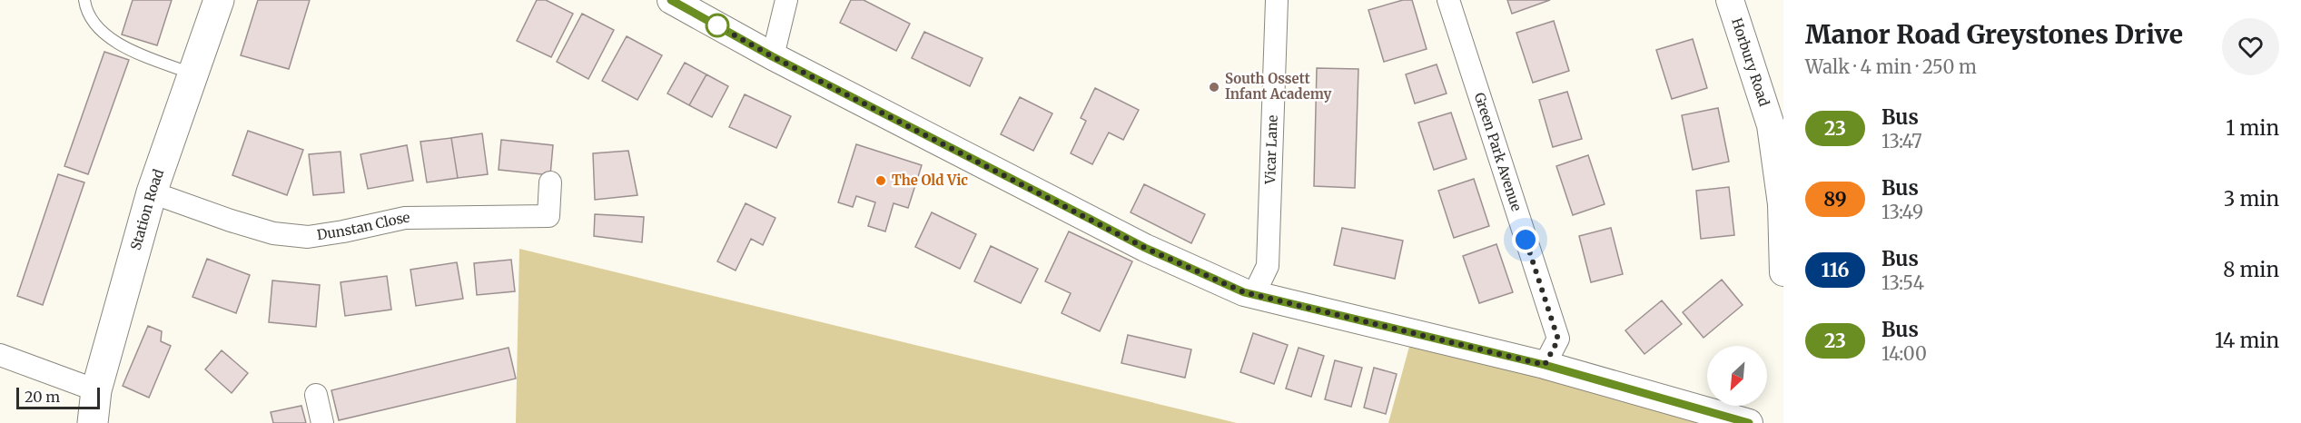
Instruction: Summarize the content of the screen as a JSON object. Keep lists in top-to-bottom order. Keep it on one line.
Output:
{"streets":{"main road":["Station Road"],"street":["Horbury Road","Vicar Lane","Green Park Avenue","Dunstan Close"]},"crossings":[["Station Road","Dunstan Close"]],"places":["South Ossett Infant Academy","The Old Vic"],"lines":["bus line 23"],"scale_bar":"20 m","north":"bottom left","page":{"heading":["Manor Road Greystones Drive","Walk · 4 min · 250 m"],"list":[{"mark":"23","name":"Bus","note":"13:47","value":"1 min"},{"mark":"89","name":"Bus","note":"13:49","value":"3 min"},{"mark":"116","name":"Bus","note":"13:54","value":"8 min"},{"mark":"23","name":"Bus","note":"14:00","value":"14 min"}],"scale":"20 m"}}
